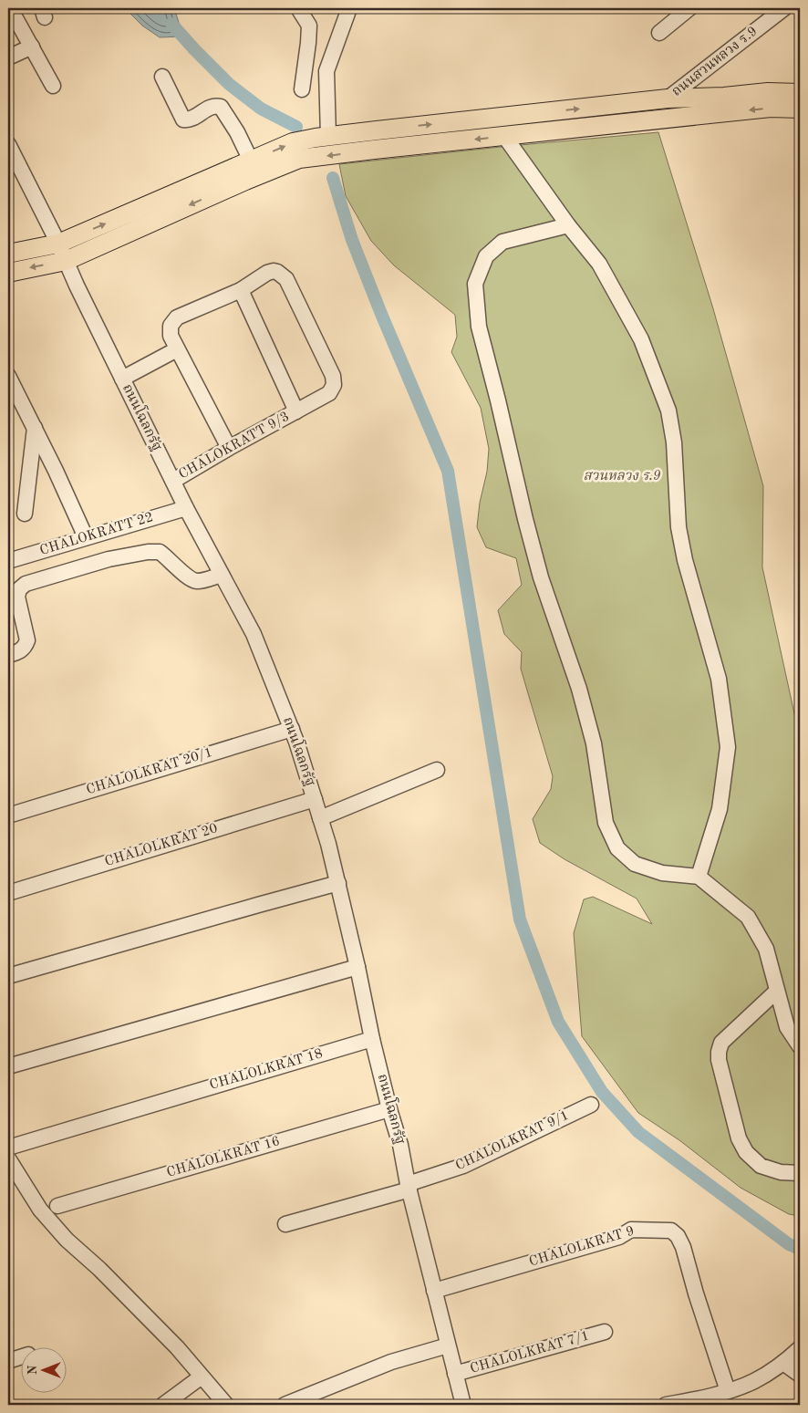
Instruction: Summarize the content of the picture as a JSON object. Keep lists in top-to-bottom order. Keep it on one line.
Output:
{"streets":{"street":["ถนนสวนหลวง ร.9","ถนนโฉลกรัฐ","CHALOKRATT 9/3","CHALOKRATT 22","CHALOLKRAT 20/1","CHALOLKRAT 20","CHALOLKRAT 18","CHALOLKRAT 9/1","CHALOLKRAT 16","CHALOLKRAT 9","CHALOLKRAT 7/1"]},"crossings":[["ถนนโฉลกรัฐ","CHALOKRATT 9/3"],["ถนนโฉลกรัฐ","CHALOKRATT 22"],["ถนนโฉลกรัฐ","CHALOLKRAT 20/1"],["ถนนโฉลกรัฐ","CHALOLKRAT 20"],["ถนนโฉลกรัฐ","CHALOLKRAT 18"],["ถนนโฉลกรัฐ","CHALOLKRAT 9/1"],["ถนนโฉลกรัฐ","CHALOLKRAT 16"],["ถนนโฉลกรัฐ","CHALOLKRAT 9"],["ถนนโฉลกรัฐ","CHALOLKRAT 7/1"]],"parks":["สวนหลวง ร.9"],"north":"left"}
